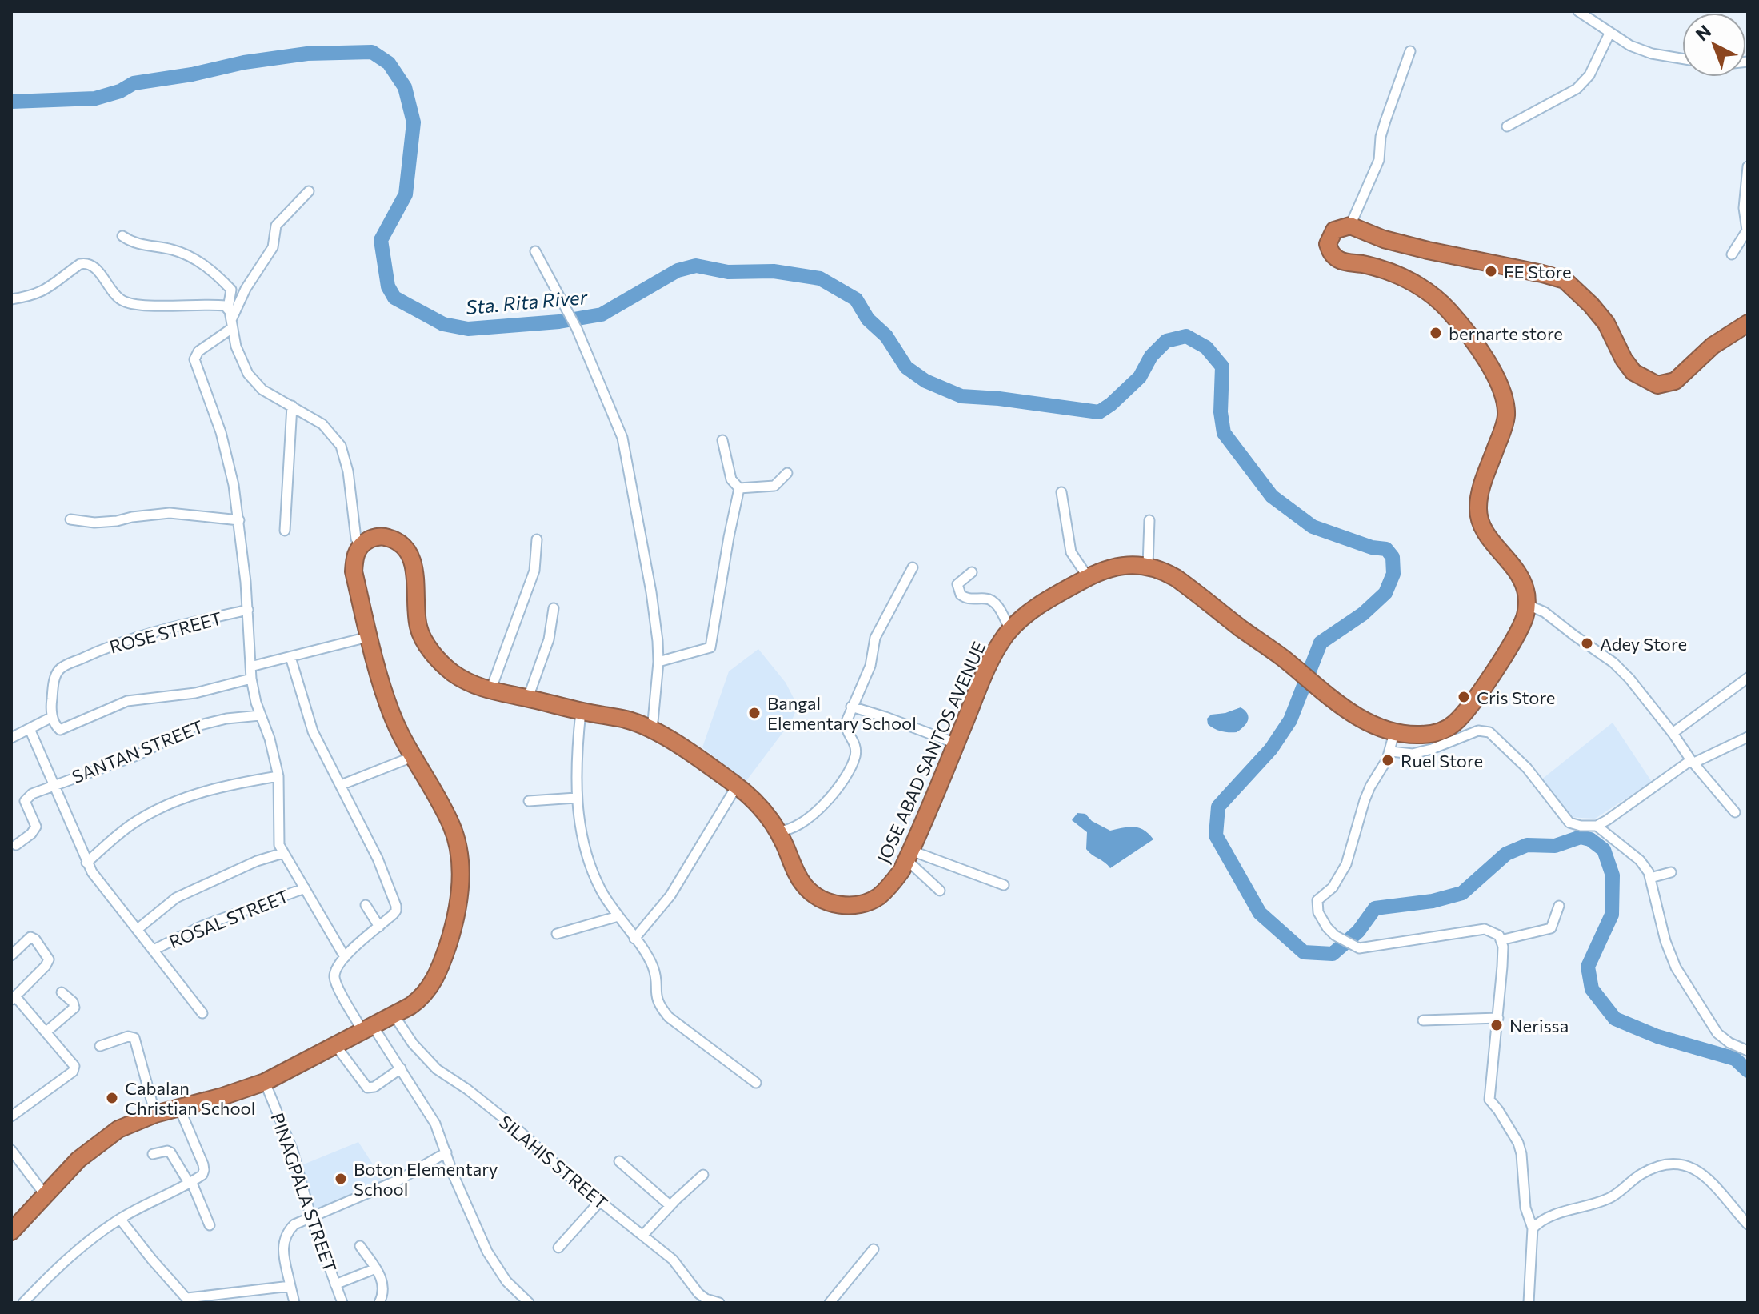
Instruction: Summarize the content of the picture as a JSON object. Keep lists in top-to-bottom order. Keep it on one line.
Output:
{"streets":{"highway":["JOSE ABAD SANTOS AVENUE"],"street":["ROSE STREET","SANTAN STREET","ROSAL STREET","SILAHIS STREET","PINAGPALA STREET"]},"water":["Sta. Rita River"],"places":["FE Store","bernarte store","Adey Store","Cris Store","Bangal Elementary School","Ruel Store","Nerissa","Cabalan Christian School","Boton Elementary School"],"north":"top left"}
